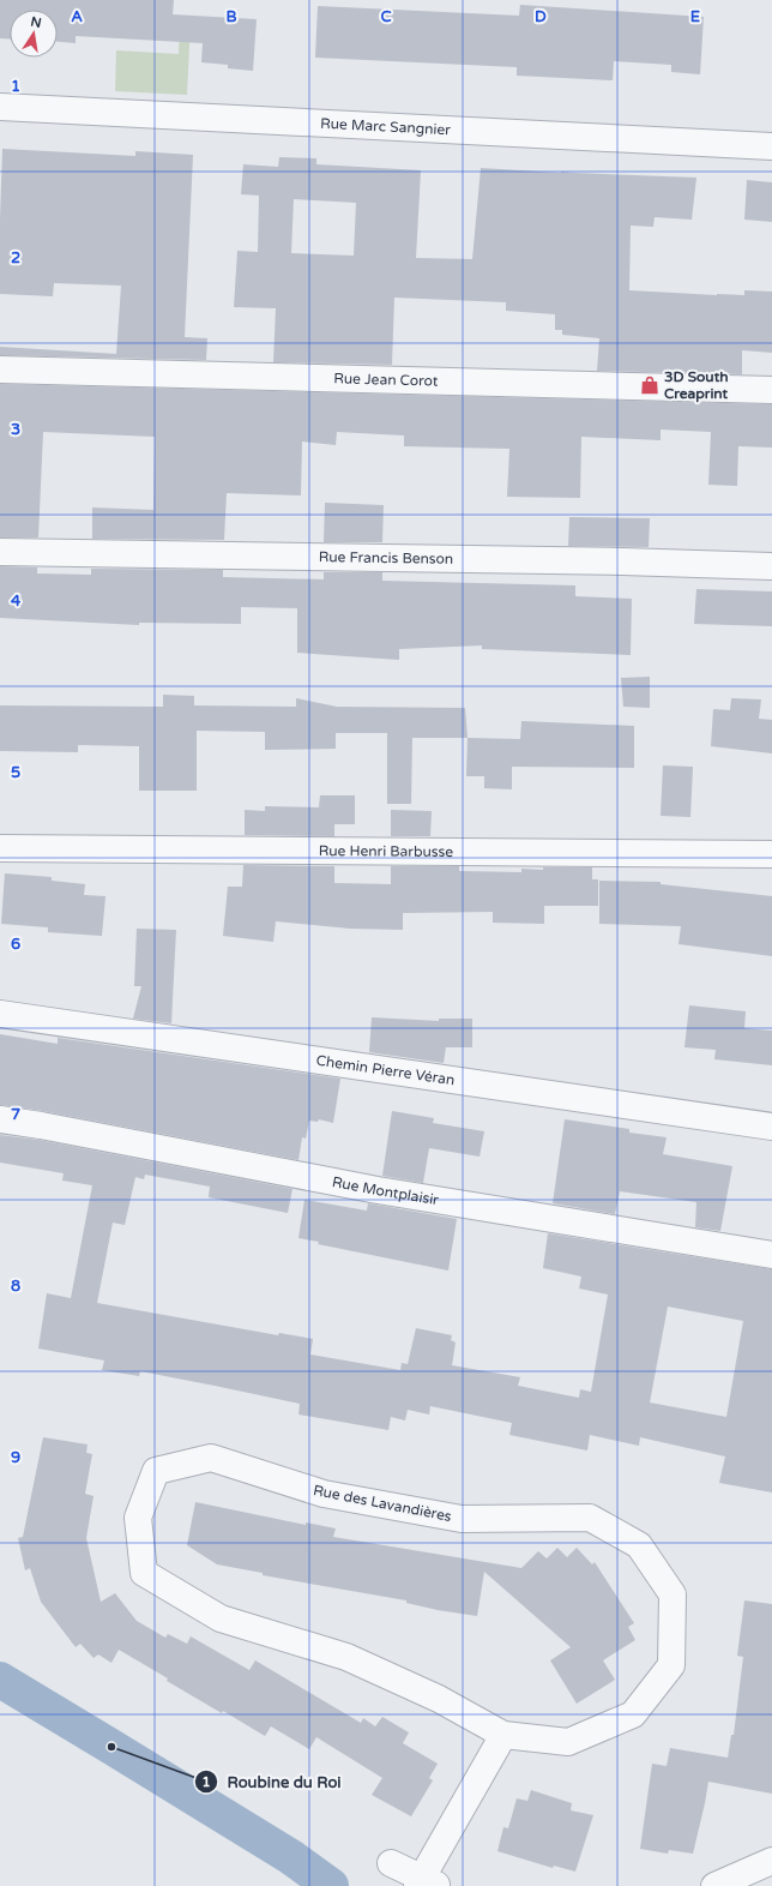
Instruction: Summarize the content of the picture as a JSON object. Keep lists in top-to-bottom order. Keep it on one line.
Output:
{"streets":{"street":["Rue Marc Sangnier","Rue Jean Corot","Rue Francis Benson","Rue Henri Barbusse","Chemin Pierre Véran","Rue Montplaisir","Rue des Lavandières"]},"places":{"shop":["3D South Creaprint"],"other":["Roubine du Roi"]},"north":"top","grid":{"columns":["A","B","C","D","E"],"rows":["1","2","3","4","5","6","7","8","9"]}}
